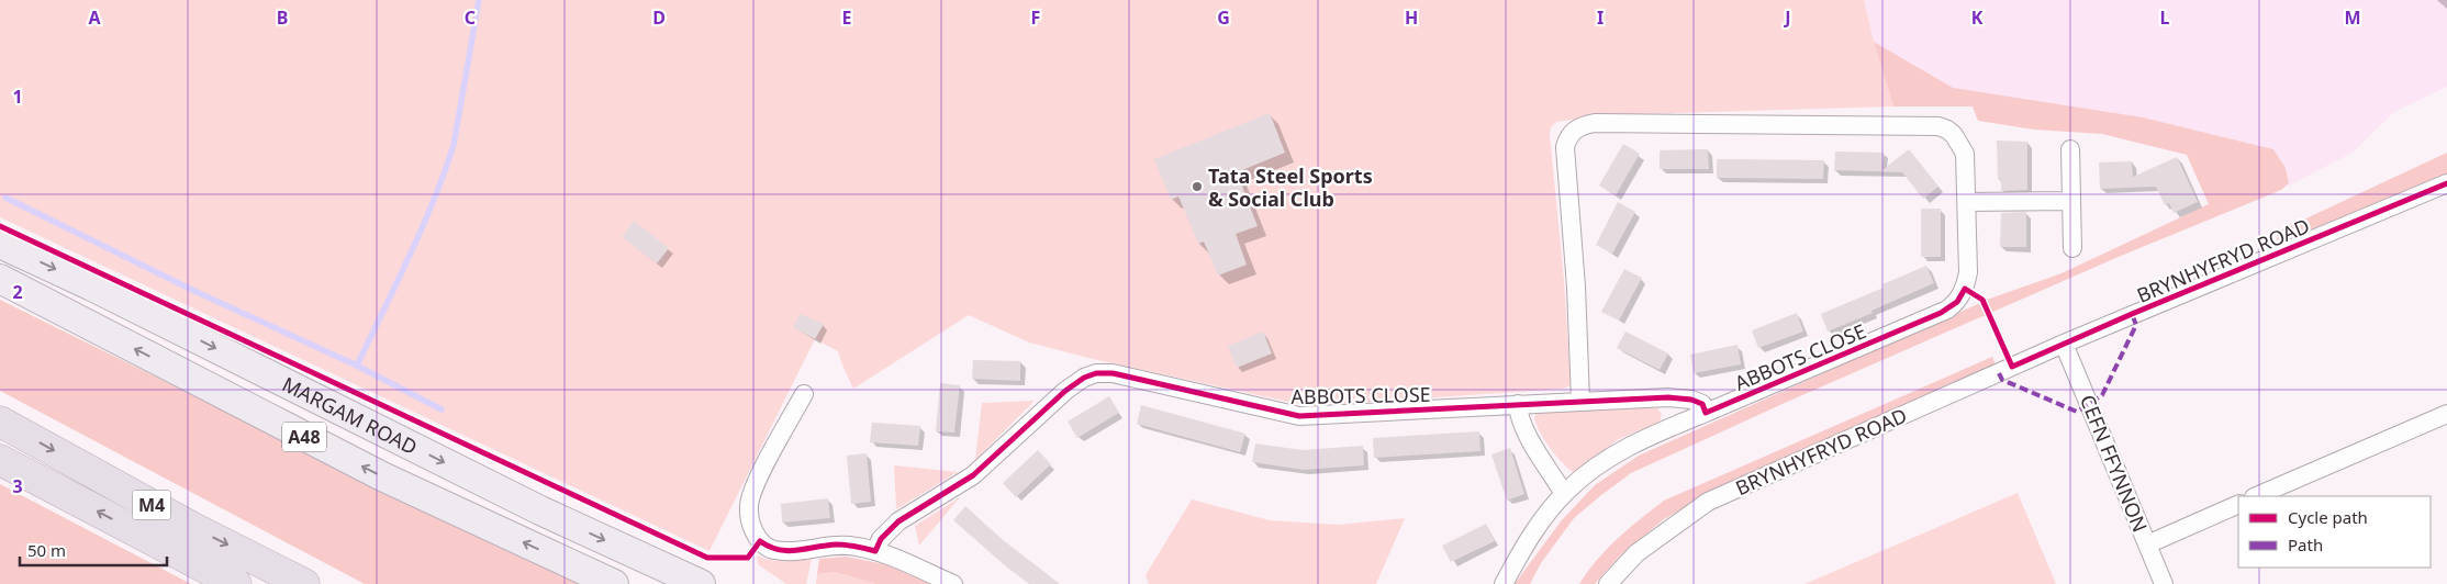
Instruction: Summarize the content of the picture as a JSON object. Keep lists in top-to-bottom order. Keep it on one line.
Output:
{"streets":{"highway":["M4"],"main road":["MARGAM ROAD","A48"],"street":["BRYNHYFRYD ROAD","ABBOTS CLOSE","CEFN FFYNNON"]},"crossings":[["BRYNHYFRYD ROAD","CEFN FFYNNON"]],"places":["Tata Steel Sports & Social Club"],"legend":["Cycle path","Path"],"scale_bar":"50 m","grid":{"columns":["A","B","C","D","E","F","G","H","I","J","K","L","M"],"rows":["1","2","3"]}}
